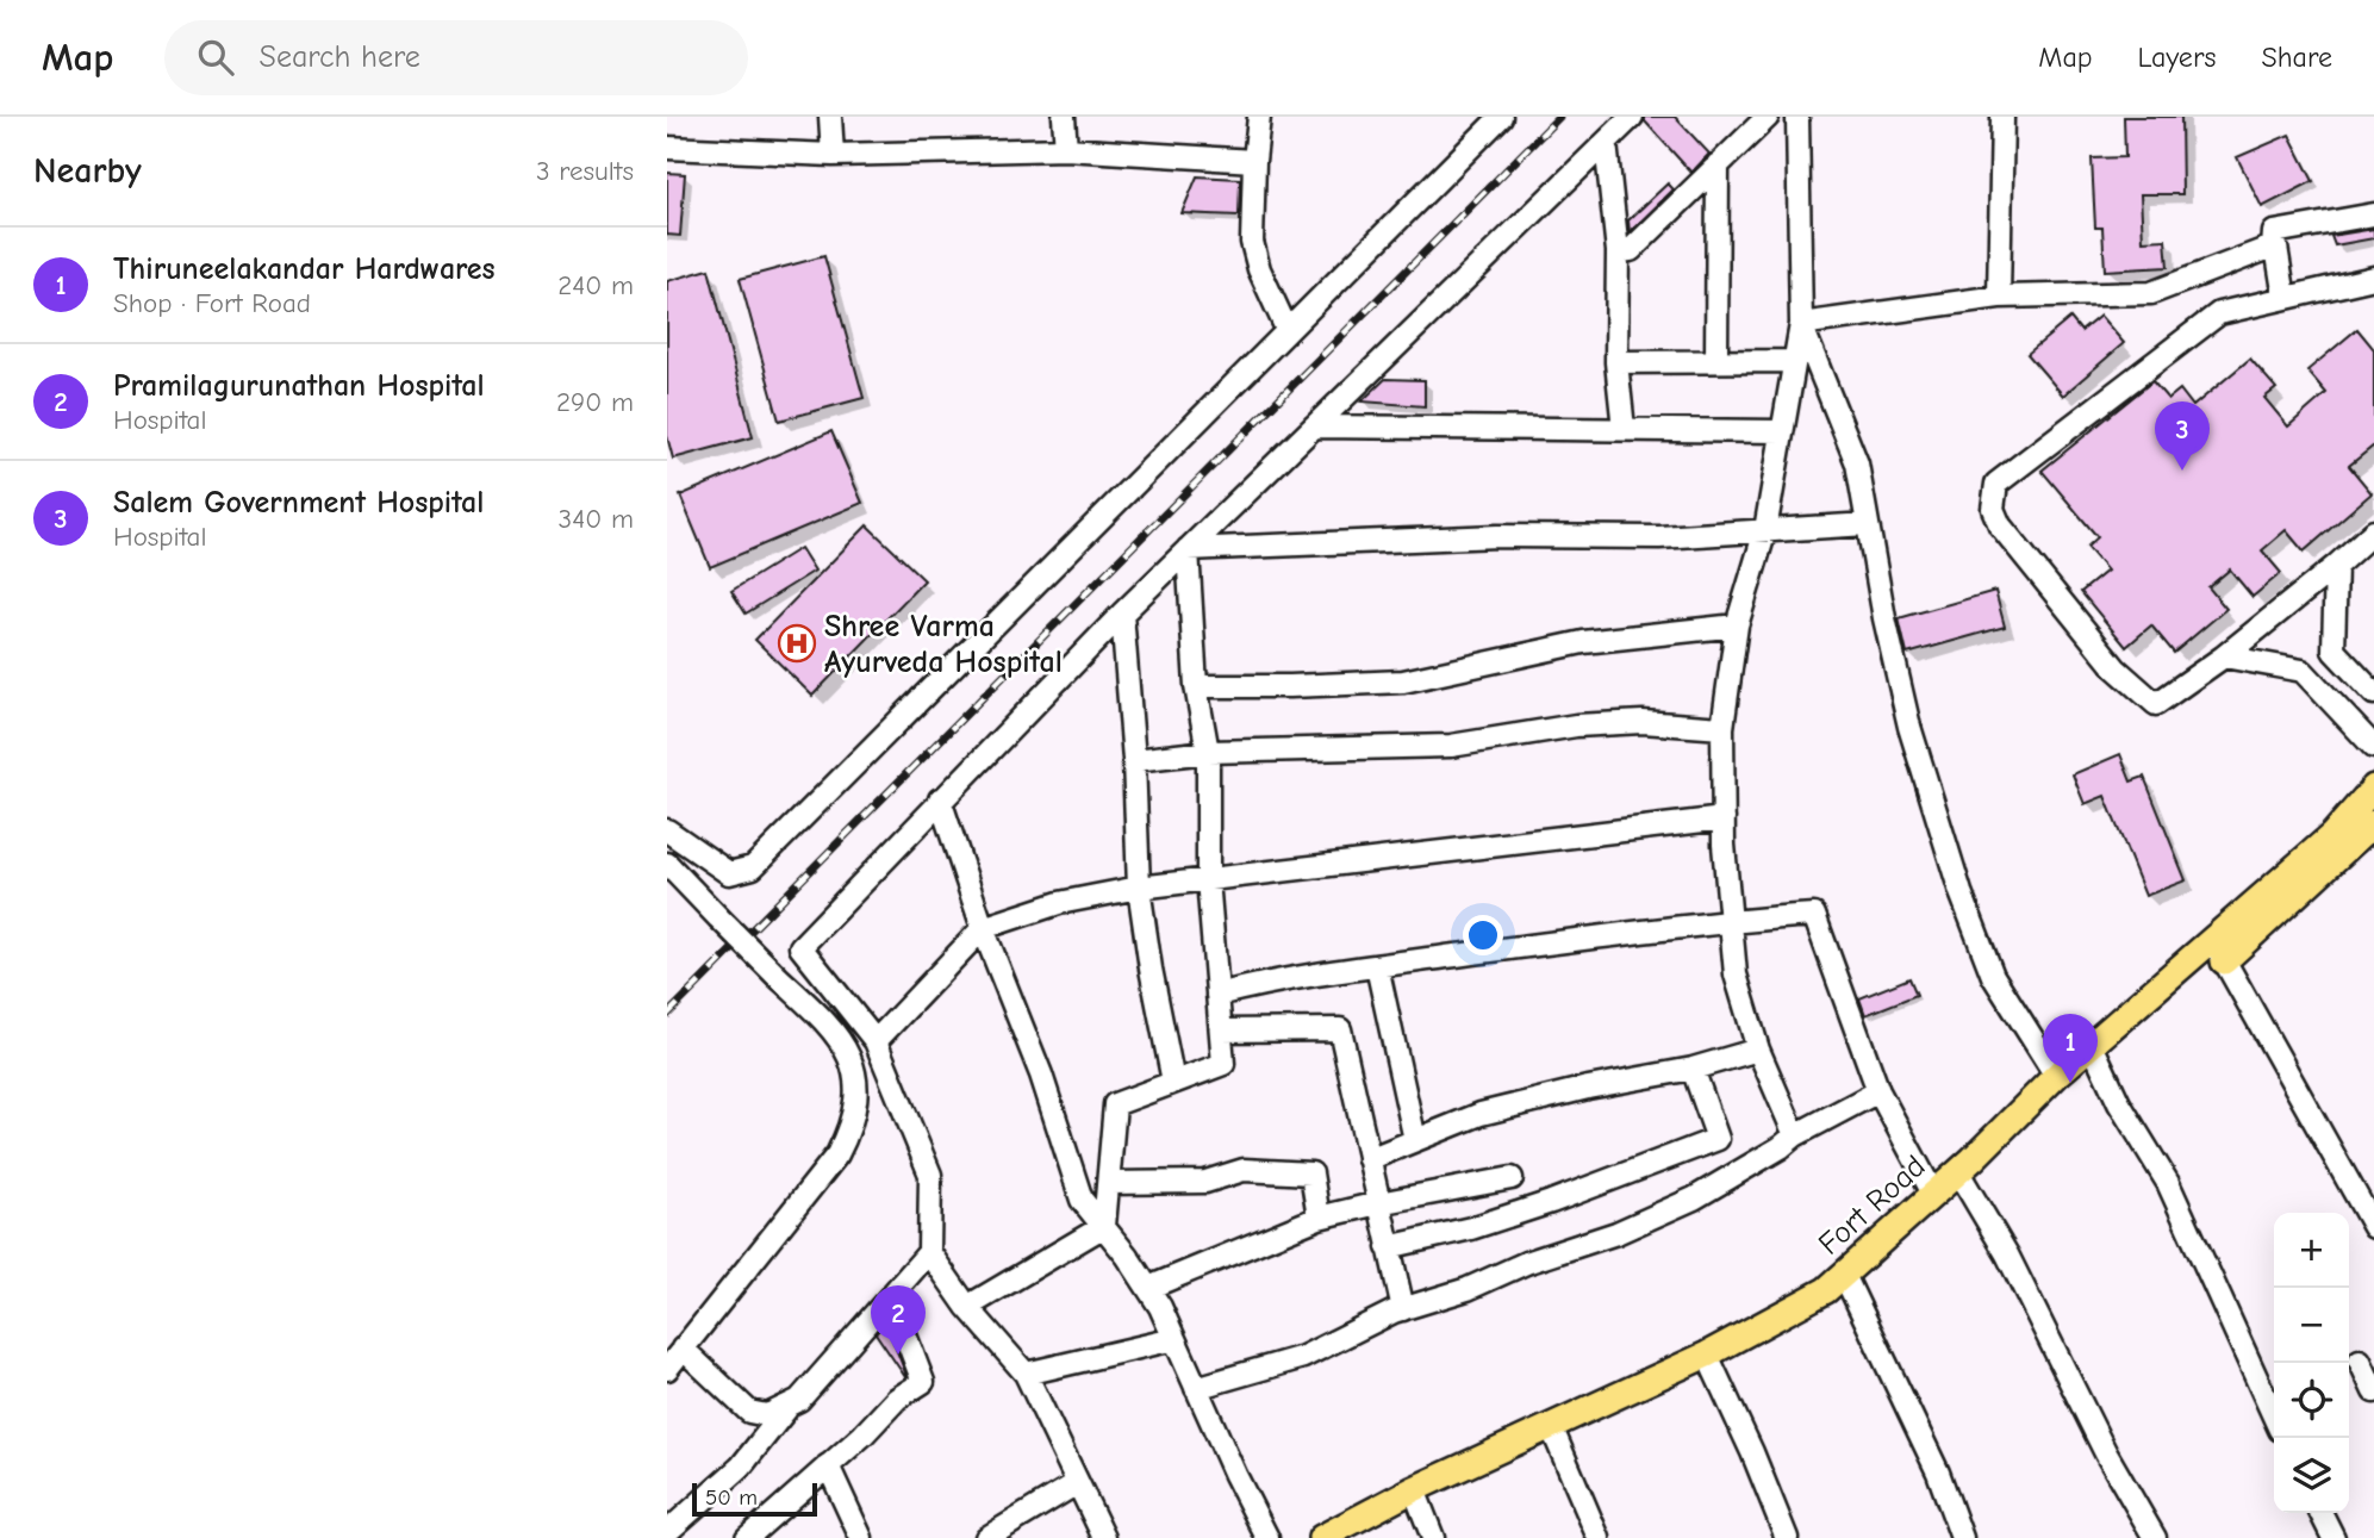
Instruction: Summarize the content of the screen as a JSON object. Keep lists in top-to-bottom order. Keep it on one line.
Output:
{"streets":{"main road":["Fort Road"]},"places":{"hospital":["Shree Varma Ayurveda Hospital"]},"scale_bar":"50 m","page":{"header":"Map","search":"Search here","nav":["Map","Layers","Share"],"heading":["Nearby","3 results"],"list":[{"mark":"1","name":"Thiruneelakandar Hardwares","note":"Shop · Fort Road","value":"240 m"},{"mark":"2","name":"Pramilagurunathan Hospital","note":"Hospital","value":"290 m"},{"mark":"3","name":"Salem Government Hospital","note":"Hospital","value":"340 m"}],"pins":["3","1","2"],"map_buttons":["+","−"],"scale":"50 m"}}
